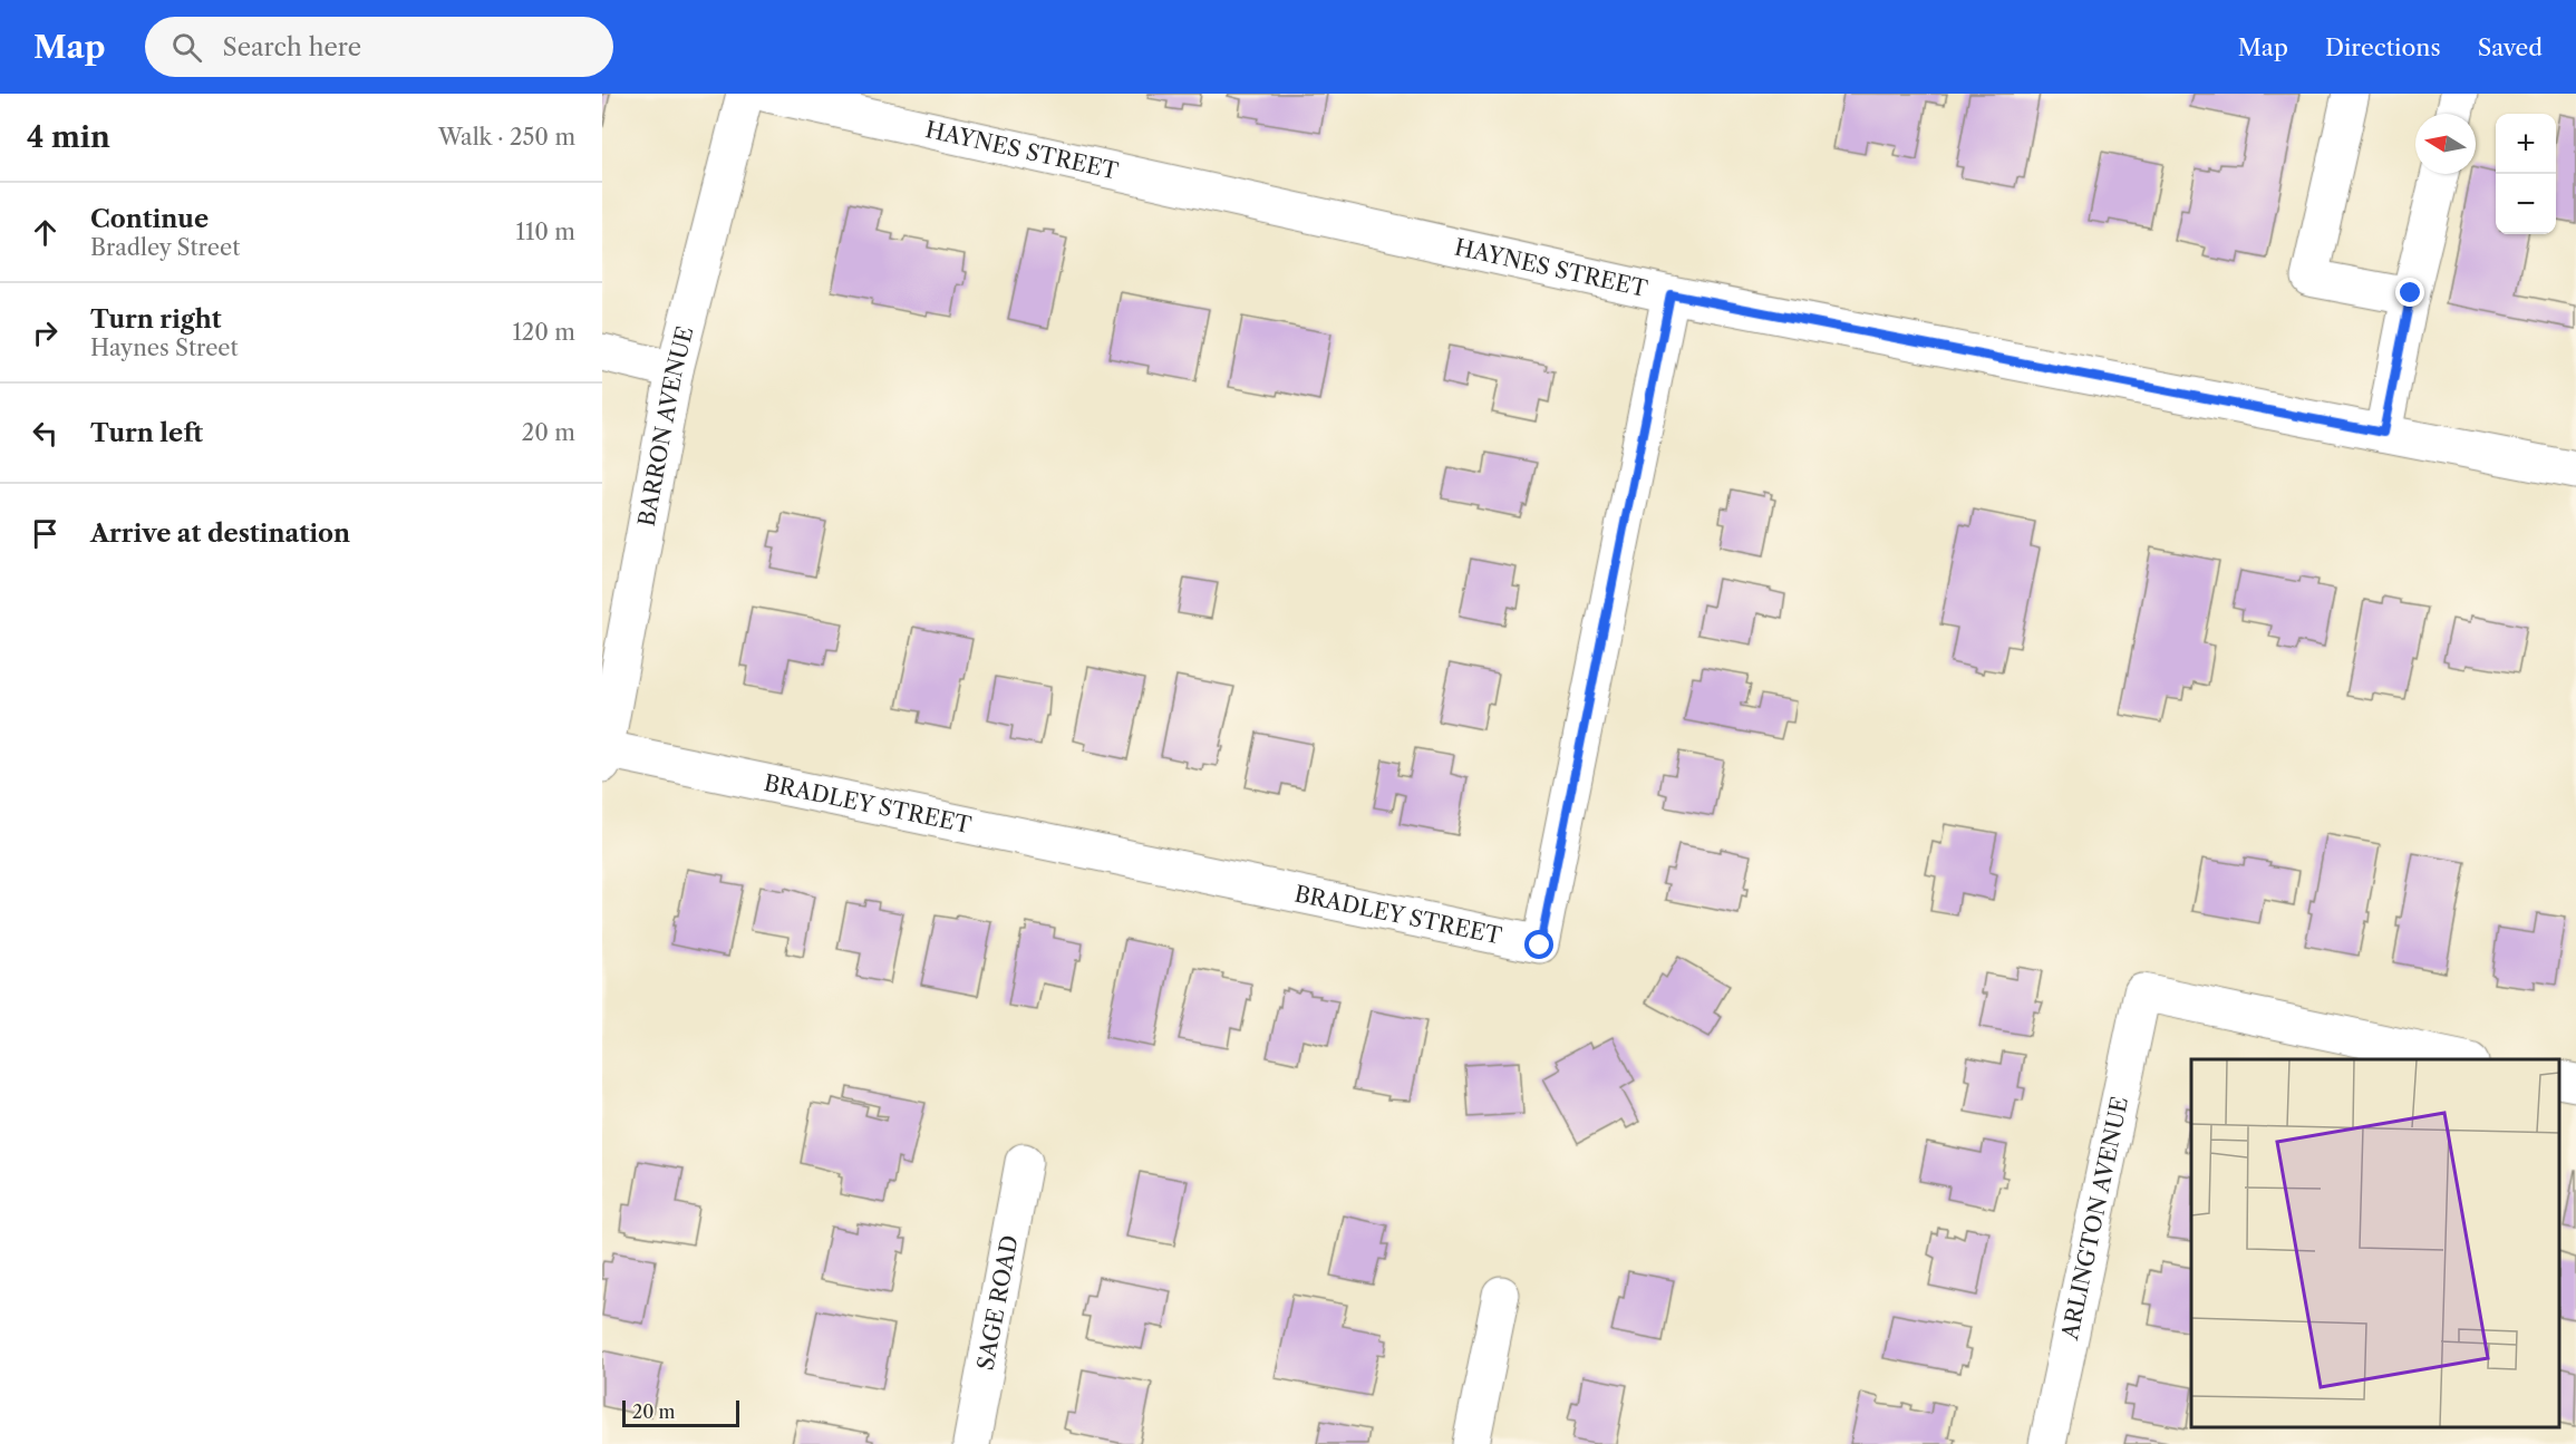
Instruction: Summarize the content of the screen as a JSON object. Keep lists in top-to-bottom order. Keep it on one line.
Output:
{"streets":{"street":["HAYNES STREET","BARRON AVENUE","BRADLEY STREET","ARLINGTON AVENUE","SAGE ROAD"]},"crossings":[["HAYNES STREET","BRADLEY STREET"],["BARRON AVENUE","BRADLEY STREET"]],"scale_bar":"20 m","north":"left","page":{"header":"Map","search":"Search here","nav":["Map","Directions","Saved"],"heading":["4 min","Walk · 250 m"],"map_buttons":["+","−"],"list":[["Continue","Bradley Street","110 m"],["Turn right","Haynes Street","120 m"],["Turn left","20 m"],"Arrive at destination"],"scale":"20 m"}}
